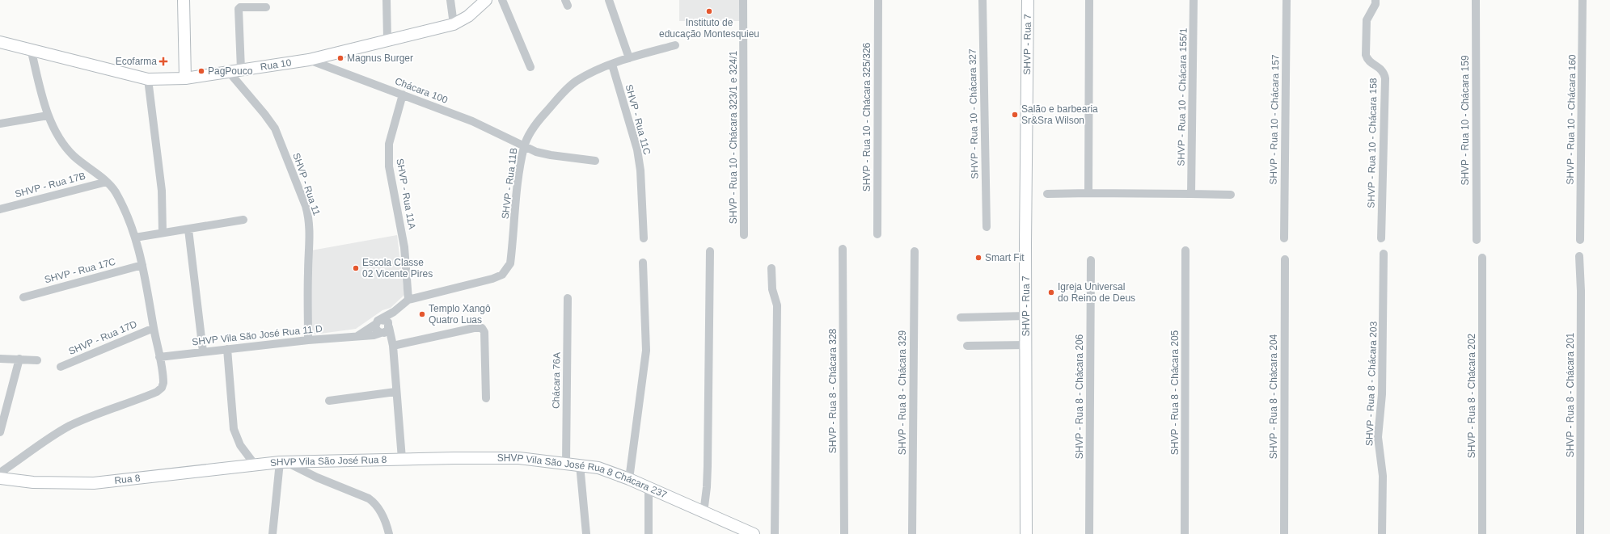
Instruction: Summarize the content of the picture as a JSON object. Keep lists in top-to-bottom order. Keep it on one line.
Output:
{"streets":{"street":["SHVP - Rua 7","Rua 10","Chácara 100","SHVP - Rua 10 - Chácara 155/1","SHVP - Rua 10 - Chácara 327","SHVP - Rua 10 - Chácara 325/326","SHVP - Rua 11C","SHVP - Rua 10 - Chácara 157","SHVP - Rua 10 - Chácara 160","SHVP - Rua 10 - Chácara 159","SHVP - Rua 10 - Chácara 323/1 e 324/1","SHVP - Rua 10 - Chácara 158","SHVP - Rua 11B","SHVP - Rua 11","SHVP - Rua 17B","SHVP - Rua 11A","SHVP - Rua 17C","SHVP Vila São José Rua 11 D","SHVP - Rua 17D","Chácara 76A","SHVP - Rua 8 - Chácara 203","SHVP - Rua 8 - Chácara 328","SHVP - Rua 8 - Chácara 329","SHVP - Rua 8 - Chácara 205","SHVP - Rua 8 - Chácara 201","SHVP - Rua 8 - Chácara 202","SHVP - Rua 8 - Chácara 206","SHVP - Rua 8 - Chácara 204","SHVP Vila São José Rua 8","SHVP Vila São José Rua 8 Chácara 237","Rua 8"]},"crossings":[["Rua 10","Chácara 100"],["Rua 10","SHVP - Rua 11"],["Chácara 100","SHVP - Rua 11B"],["Chácara 100","SHVP - Rua 11A"],["SHVP - Rua 11C","SHVP - Rua 11B"],["SHVP - Rua 11B","SHVP - Rua 11A"],["SHVP - Rua 11B","SHVP Vila São José Rua 11 D"],["SHVP - Rua 11","SHVP Vila São José Rua 11 D"],["Chácara 76A","SHVP Vila São José Rua 8 Chácara 237"],["SHVP Vila São José Rua 8","SHVP Vila São José Rua 8 Chácara 237"],["SHVP Vila São José Rua 8","Rua 8"]],"places":{"other":["Instituto de educação Montesquieu","Magnus Burger","PagPouco","Salão e barbearia Sr&Sra Wilson","Smart Fit","Escola Classe 02 Vicente Pires","Igreja Universal do Reino de Deus","Templo Xangô Quatro Luas"],"health":["Ecofarma"]}}
